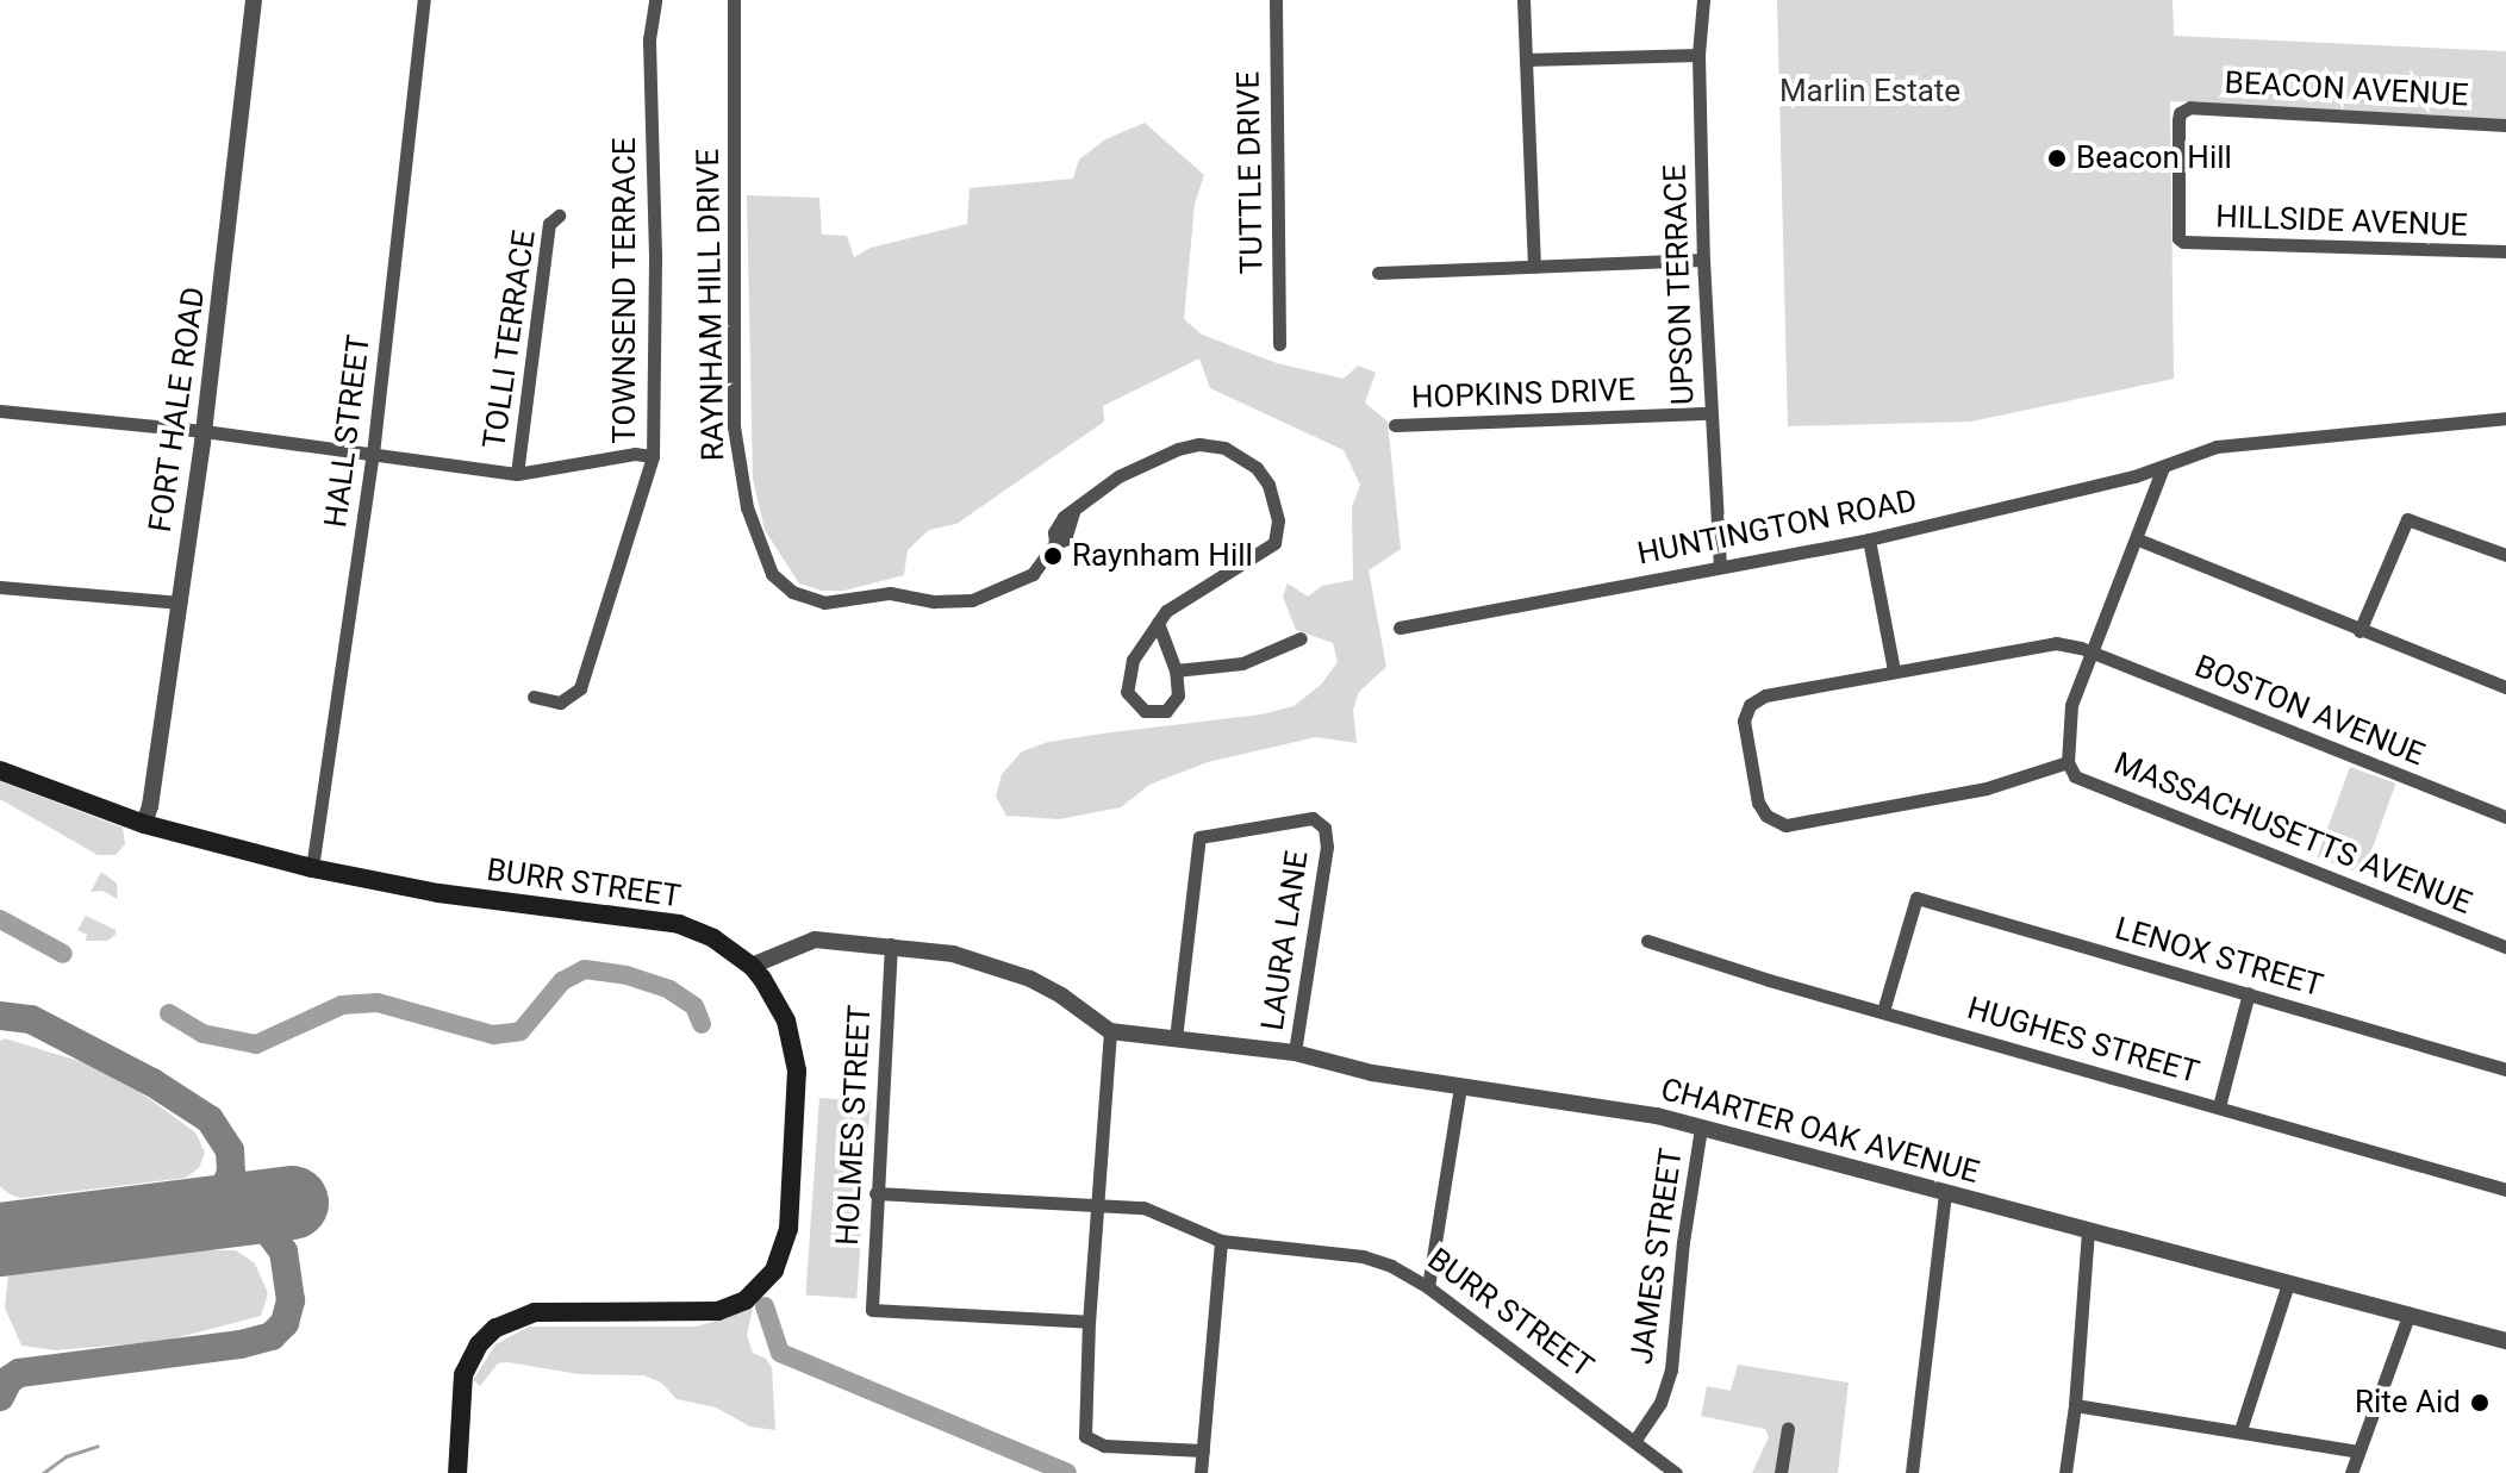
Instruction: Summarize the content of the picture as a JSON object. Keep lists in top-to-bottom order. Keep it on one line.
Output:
{"streets":{"main road":["BURR STREET"],"street":["BEACON AVENUE","TUTTLE DRIVE","HILLSIDE AVENUE","UPSON TERRACE","TOWNSEND TERRACE","RAYNHAM HILL DRIVE","TOLLI TERRACE","HOPKINS DRIVE","FORT HALE ROAD","HALL STREET","HUNTINGTON ROAD","BOSTON AVENUE","MASSACHUSETTS AVENUE","LAURA LANE","LENOX STREET","HUGHES STREET","HOLMES STREET","CHARTER OAK AVENUE","JAMES STREET"]},"crossings":[["BEACON AVENUE","HILLSIDE AVENUE"],["UPSON TERRACE","HOPKINS DRIVE"],["UPSON TERRACE","HUNTINGTON ROAD"],["FORT HALE ROAD","BURR STREET"],["HALL STREET","BURR STREET"],["BOSTON AVENUE","MASSACHUSETTS AVENUE"],["BURR STREET","HOLMES STREET"],["BURR STREET","JAMES STREET"],["LAURA LANE","CHARTER OAK AVENUE"],["LENOX STREET","HUGHES STREET"],["CHARTER OAK AVENUE","JAMES STREET"]],"parks":["Marlin Estate"],"places":["Beacon Hill","Raynham Hill","Rite Aid"]}
